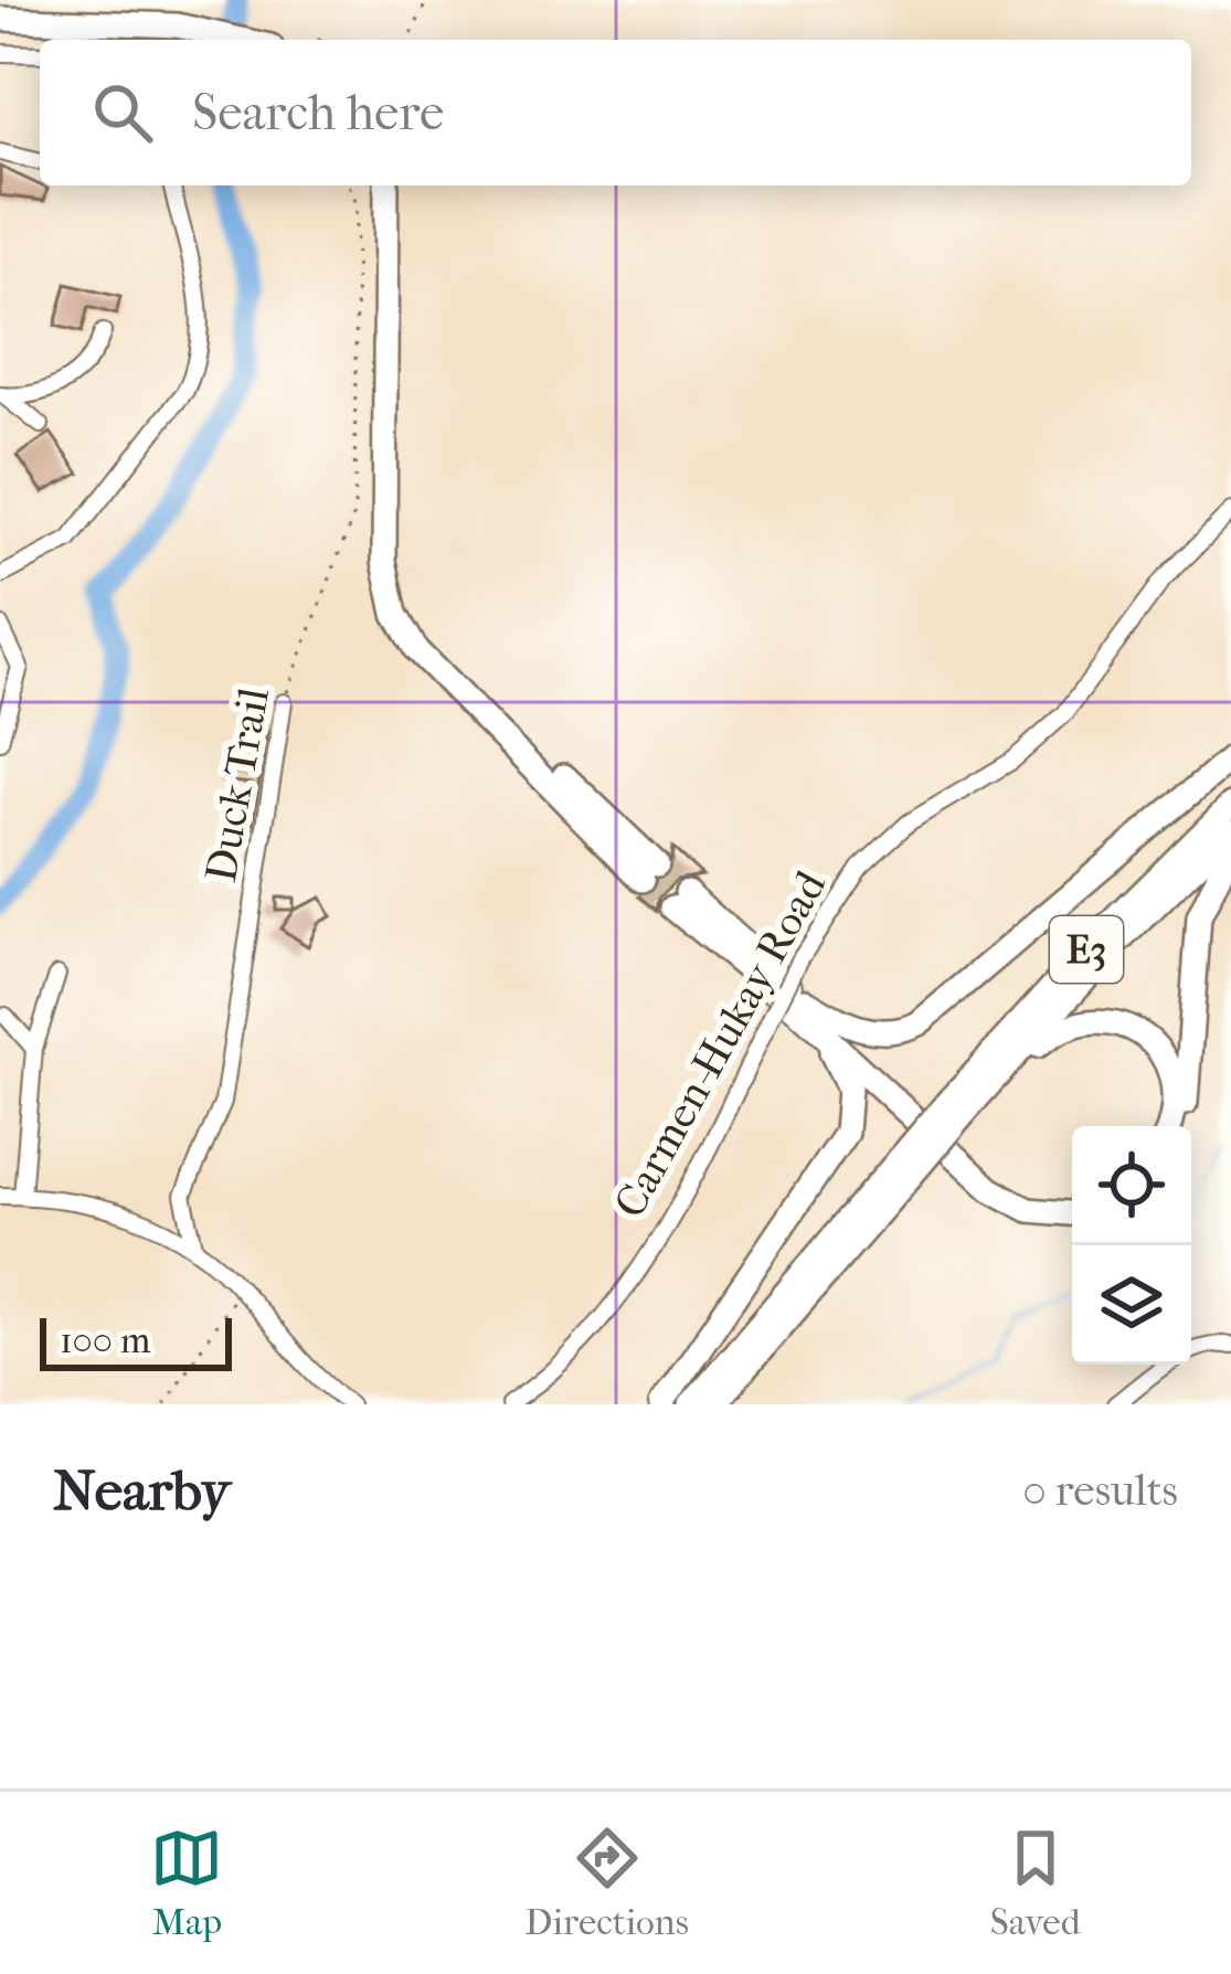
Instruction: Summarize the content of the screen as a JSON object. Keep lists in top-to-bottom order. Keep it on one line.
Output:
{"streets":{"highway":["E3"],"street":["Duck Trail","Carmen-Hukay Road"]},"scale_bar":"100 m","page":{"search":"Search here","scale":"100 m","heading":["Nearby","0 results"],"nav":["Map","Directions","Saved"]}}
